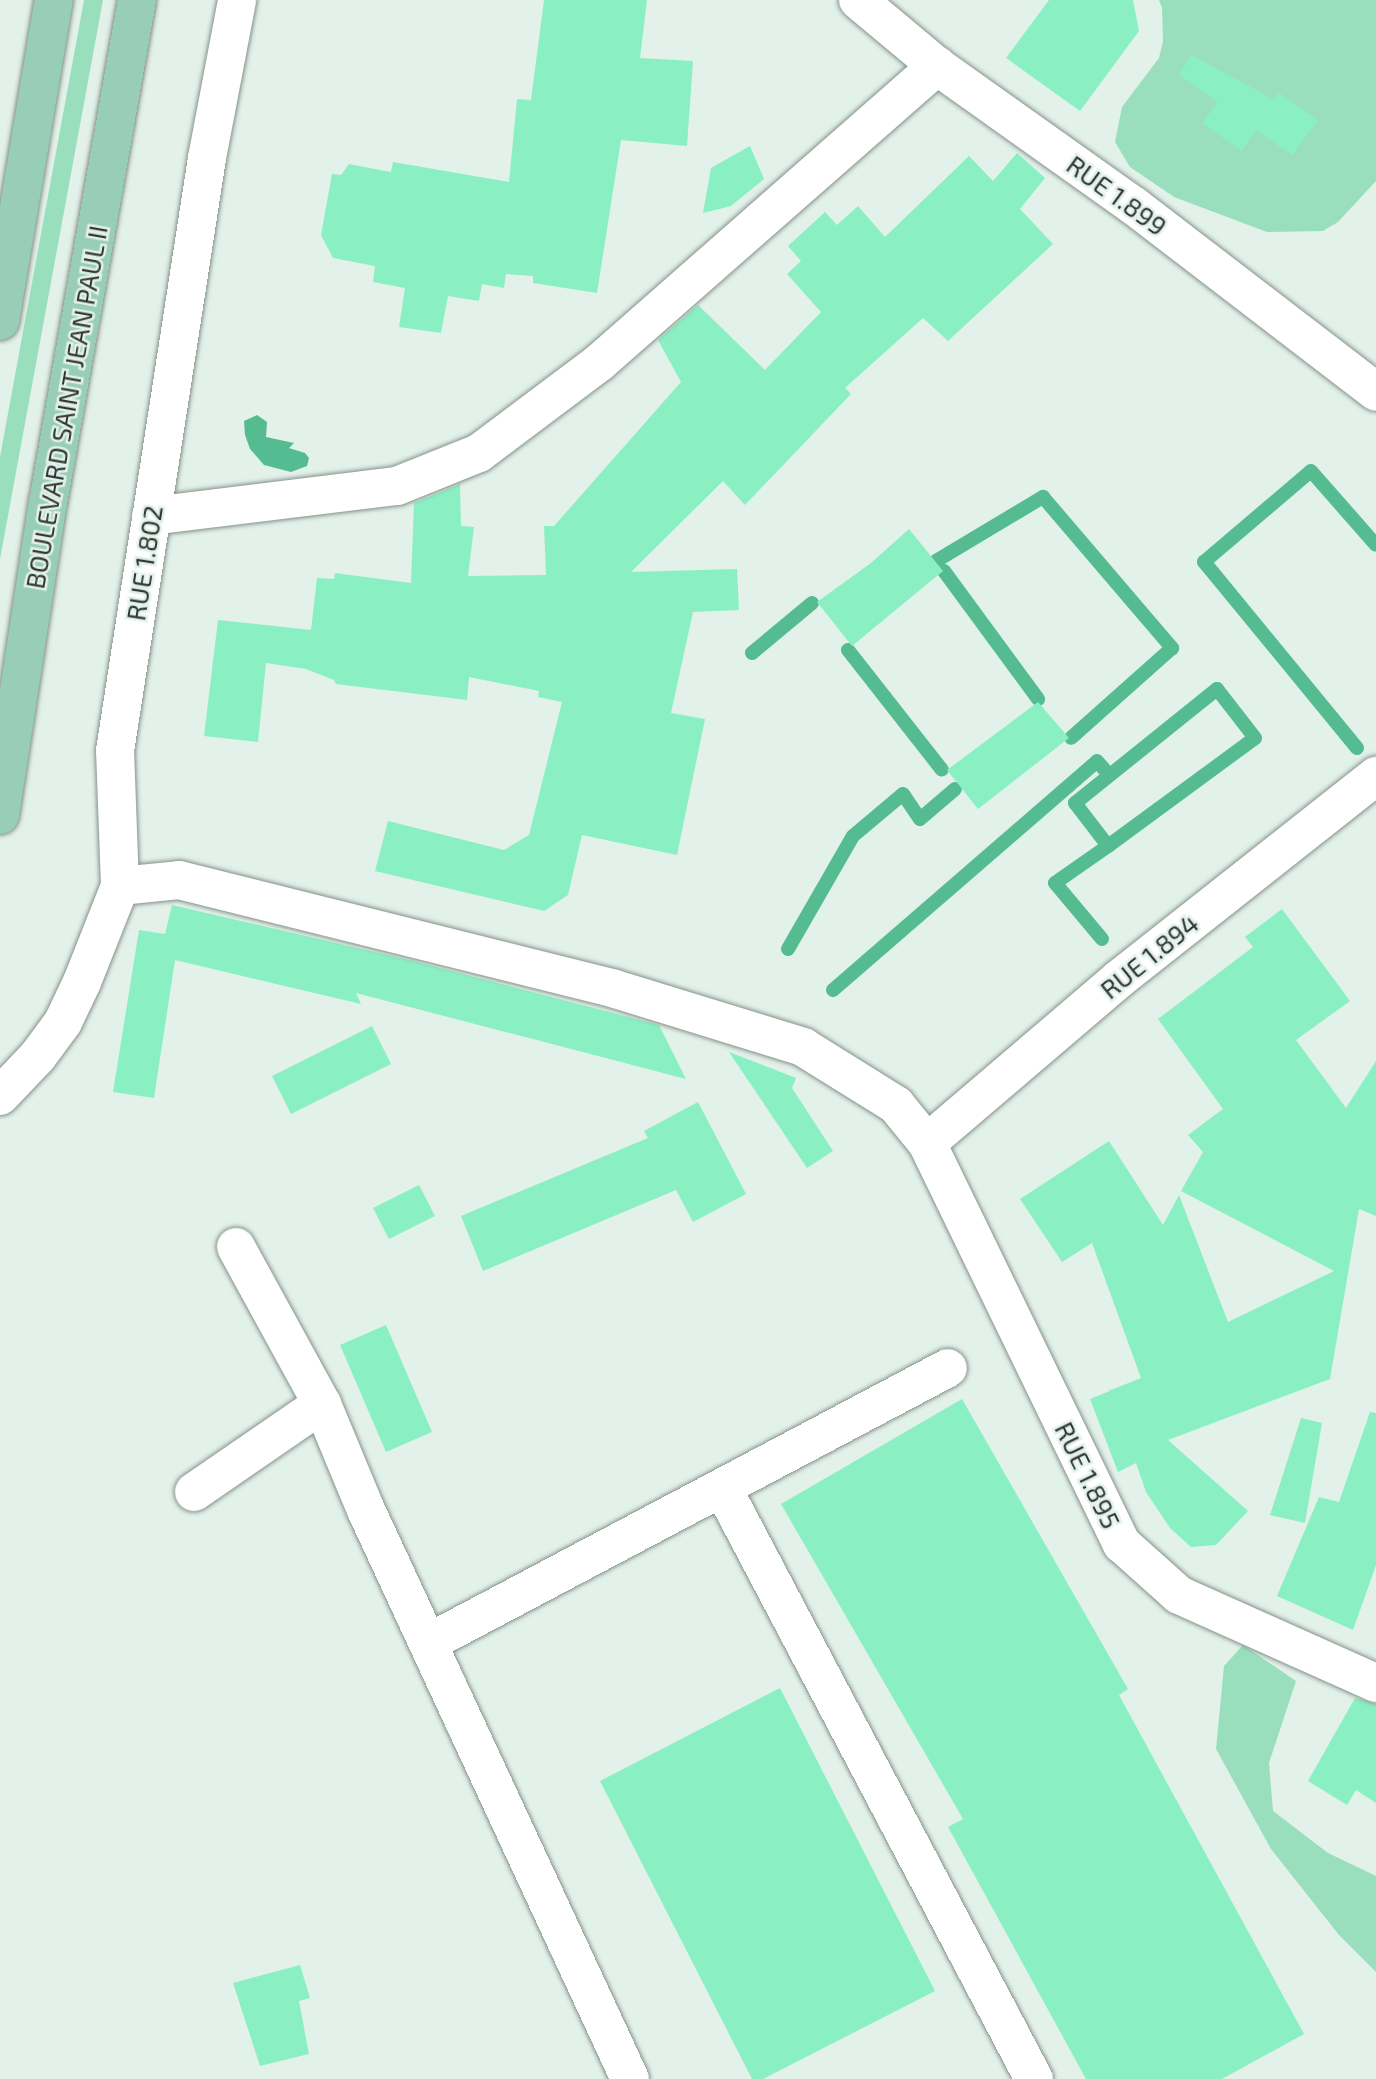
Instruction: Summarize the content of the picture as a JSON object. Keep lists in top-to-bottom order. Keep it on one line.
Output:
{"streets":{"main road":["BOULEVARD SAINT JEAN PAUL II"],"street":["RUE 1.899","RUE 1.802","RUE 1.894","RUE 1.895"]},"crossings":[["RUE 1.802","RUE 1.895"],["RUE 1.894","RUE 1.895"]]}
